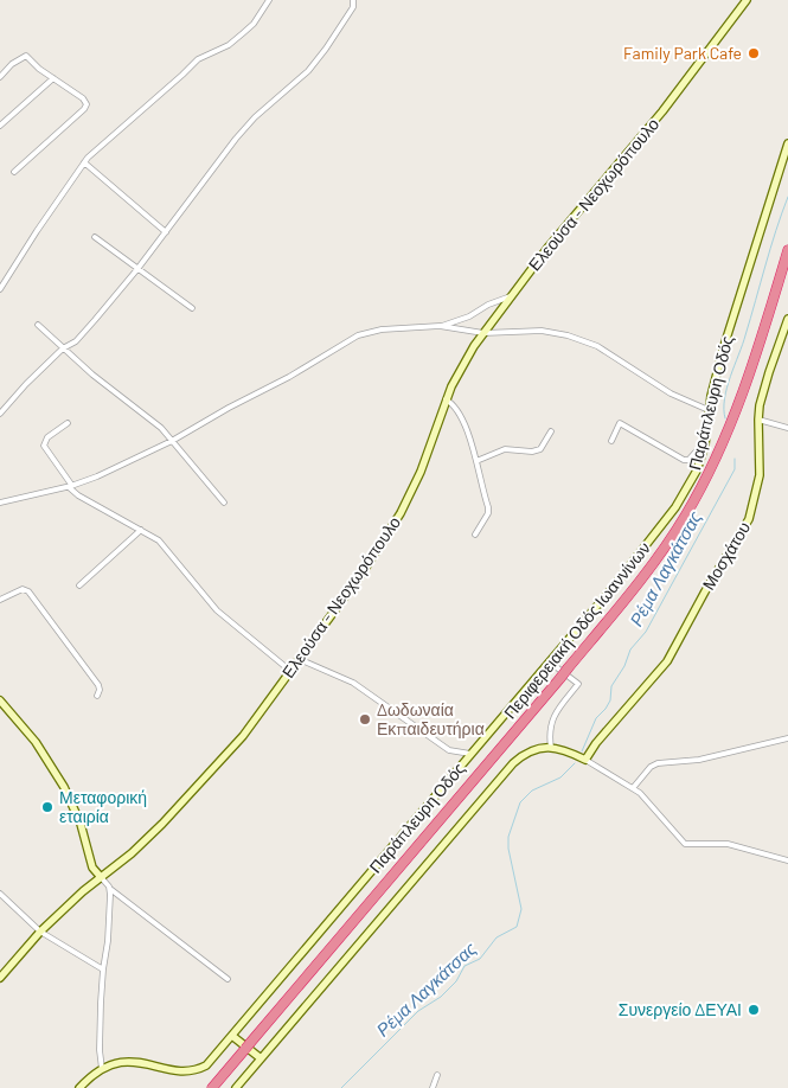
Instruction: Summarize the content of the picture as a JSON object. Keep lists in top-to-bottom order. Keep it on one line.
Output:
{"streets":{"highway":["Περιφερειακή Οδός Ιωαννίνων"],"street":["Ελεούσα - Νεοχωρόπουλο","Παράπλευρη Οδός","Μοσχάτου"]},"water":["Ρέμα Λαγκάτσας"],"places":["Family Park Cafe","Δωδωναία Εκπαιδευτήρια","Μεταφορική εταιρία","Συνεργείο ΔΕΥΑΙ"]}
